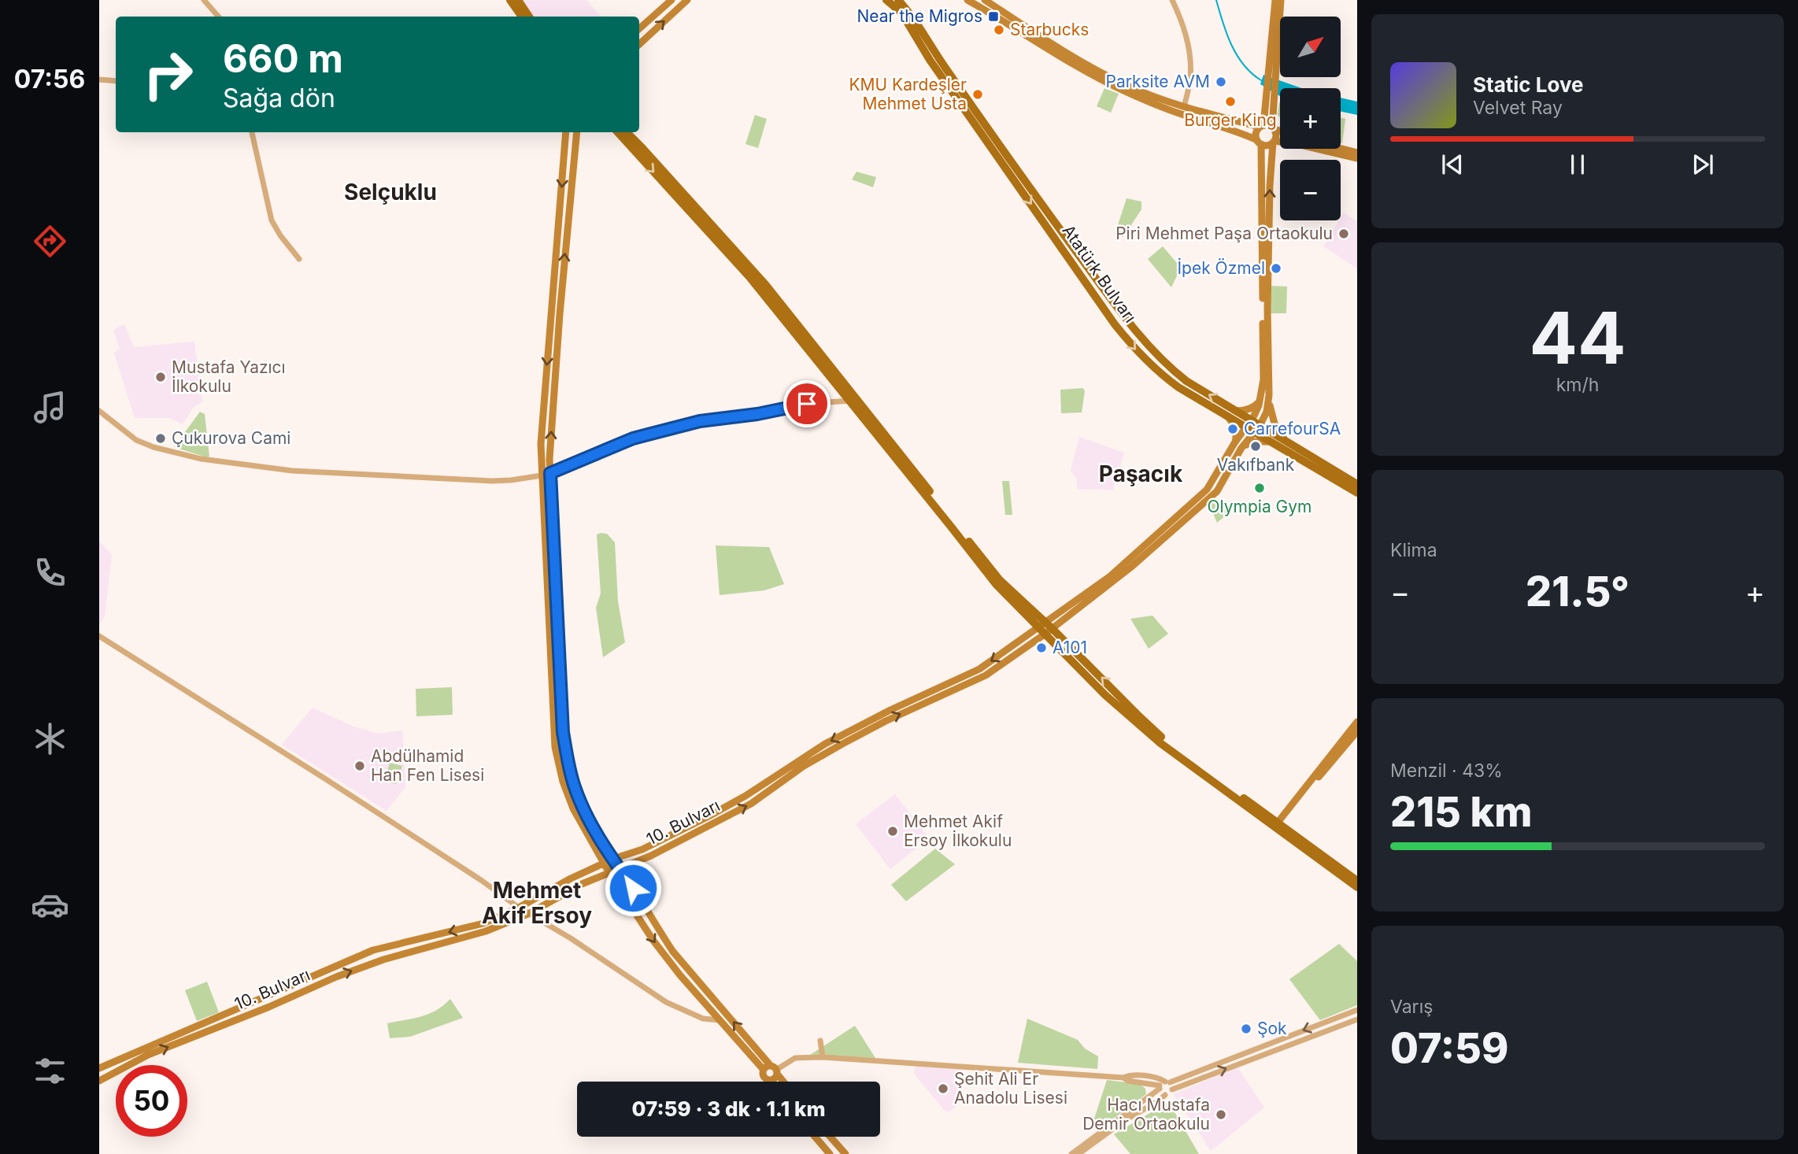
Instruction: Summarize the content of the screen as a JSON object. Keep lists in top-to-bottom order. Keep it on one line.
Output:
{"streets":{"main road":["Atatürk Bulvarı","10. Bulvarı"]},"crossings":[["Atatürk Bulvarı","10. Bulvarı"]],"districts":["Selçuklu","Paşacık","Mehmet Akif Ersoy"],"places":{"transit":["Near the Migros"],"other":["Starbucks","Parksite AVM","KMU Kardeşler Mehmet Usta","Burger King","Piri Mehmet Paşa Ortaokulu","İpek Özmel","Mustafa Yazıcı İlkokulu","CarrefourSA","Çukurova Cami","Vakıfbank","Olympia Gym","A101","Abdülhamid Han Fen Lisesi","Mehmet Akif Ersoy İlkokulu","Şok","Şehit Ali Er Anadolu Lisesi","Hacı Mustafa Demir Ortaokulu"]},"north":"top right","page":{"tabs":"07:56","map_buttons":["+","−"],"turn":["660 m","Sağa dön"],"song":["Static Love","Velvet Ray"],"tile":[["44","km/h"],"Klima",["Menzil · 43%","215 km"],["Varış","07:59"]],"heat":["−","21.5°","+"],"limit":"50","trip":"07:59 · 3 dk · 1.1 km"}}
